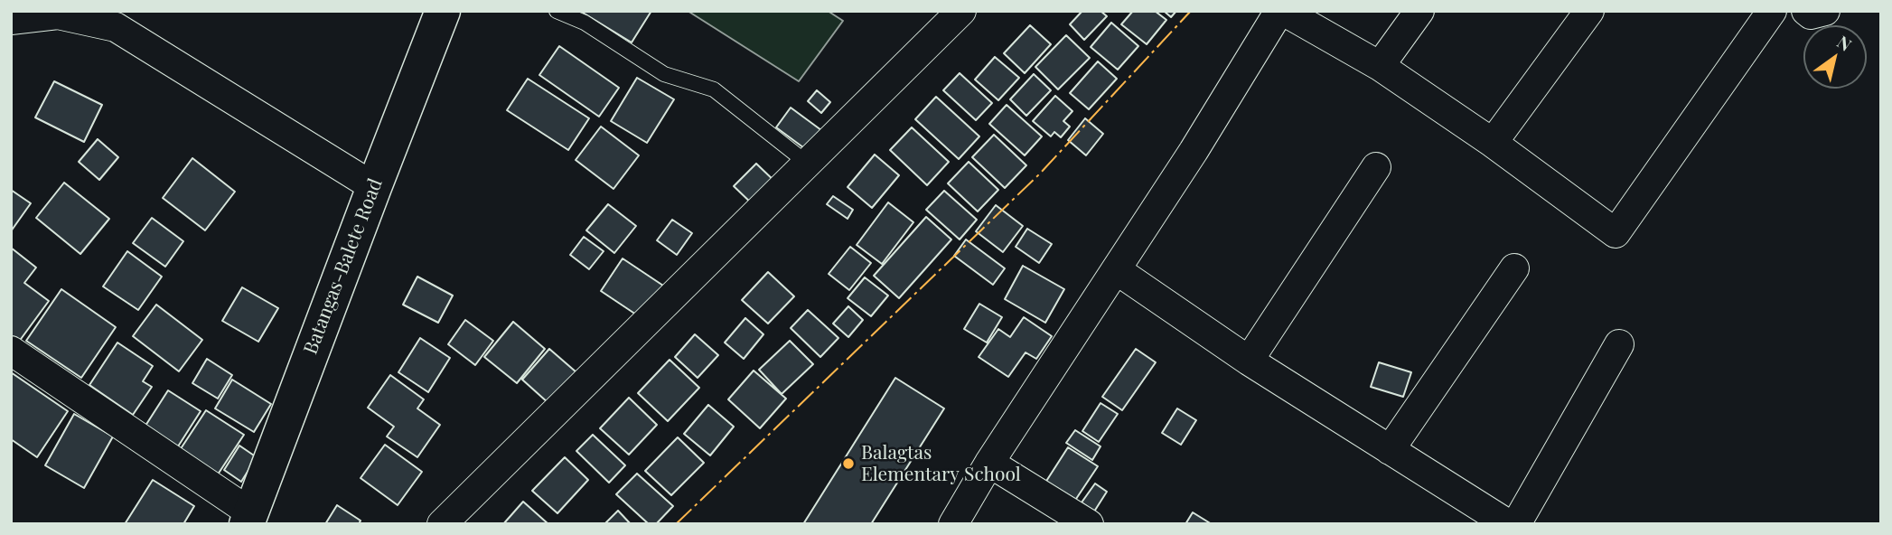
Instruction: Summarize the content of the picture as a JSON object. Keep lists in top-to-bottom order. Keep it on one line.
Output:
{"streets":{"main road":["Batangas-Balete Road"]},"places":["Balagtas Elementary School"],"north":"top right"}
